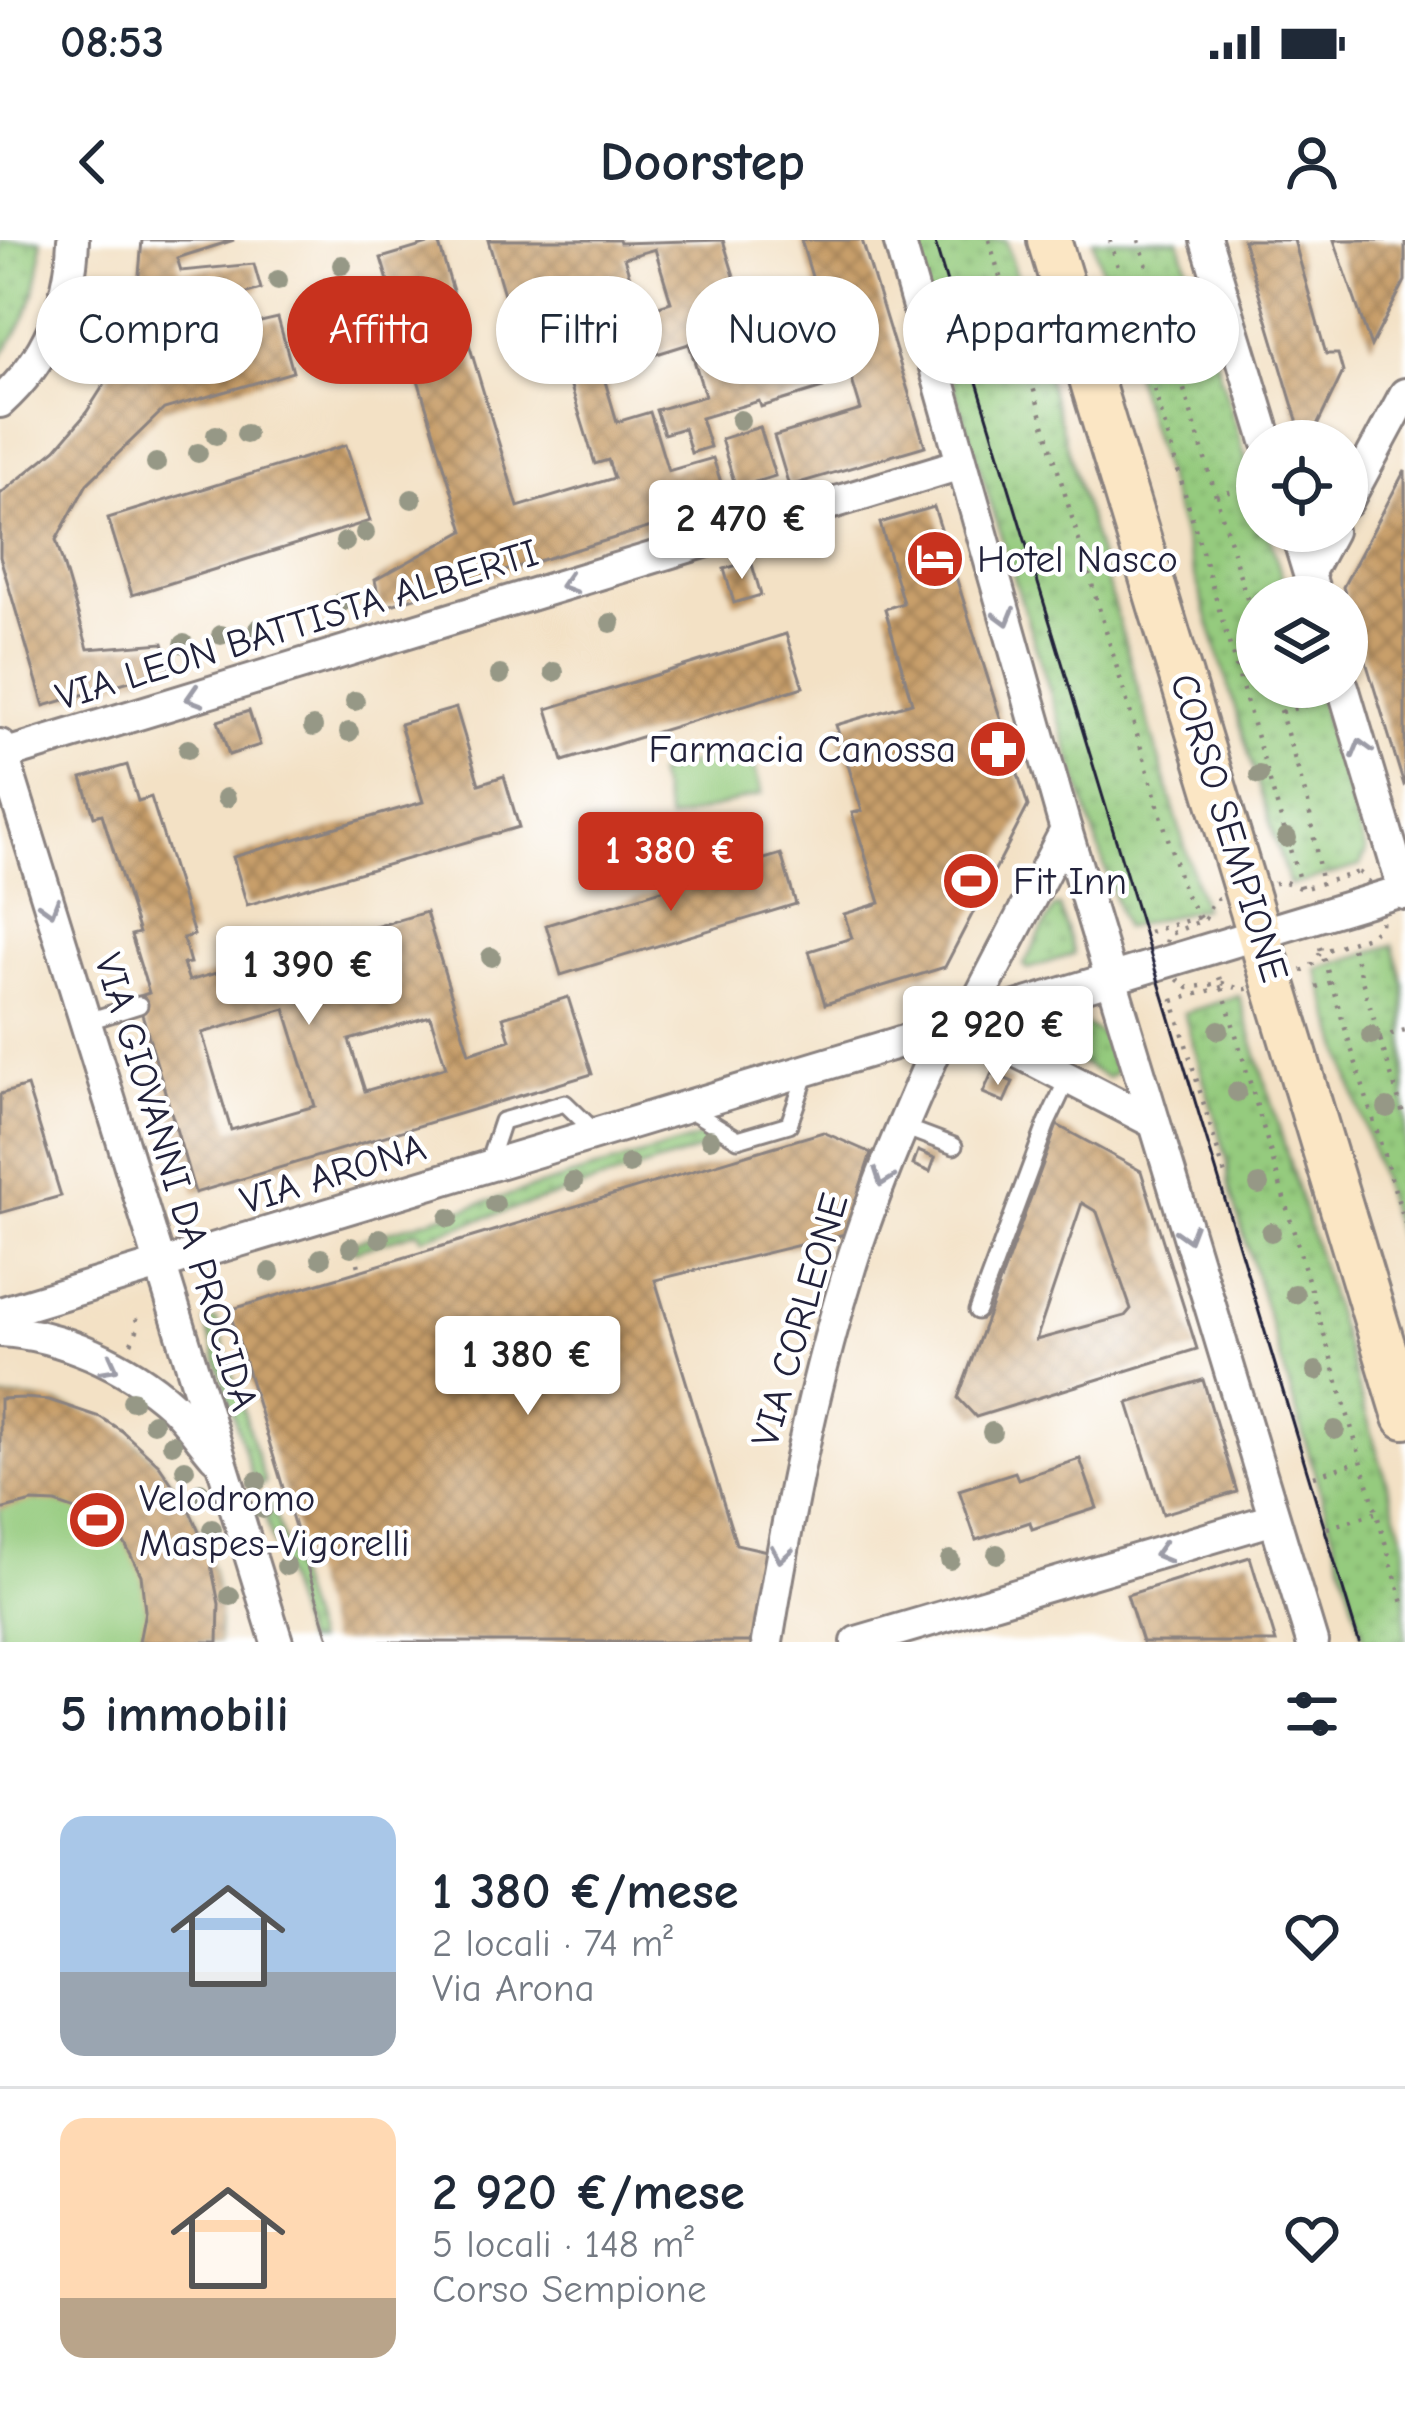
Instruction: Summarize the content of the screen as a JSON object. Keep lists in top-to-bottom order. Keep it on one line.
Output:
{"streets":{"main road":["CORSO SEMPIONE"],"street":["VIA LEON BATTISTA ALBERTI","VIA ARONA","VIA GIOVANNI DA PROCIDA","VIA CORLEONE"]},"crossings":[["VIA LEON BATTISTA ALBERTI","VIA GIOVANNI DA PROCIDA"],["CORSO SEMPIONE","VIA ARONA"],["VIA ARONA","VIA GIOVANNI DA PROCIDA"],["VIA ARONA","VIA CORLEONE"]],"one_way":["VIA LEON BATTISTA ALBERTI","VIA CORLEONE"],"places":{"hotel":["Hotel Nasco"],"pharmacy":["Farmacia Canossa"],"sports":["Fit Inn","Velodromo Maspes-Vigorelli"]},"page":{"status":"08:53","header":"Doorstep","chip":["Compra","Affitta","Filtri","Nuovo","Appartamento"],"price":["2 470 €","1 380 €","1 390 €","2 920 €","1 380 €"],"heading":"5 immobili","list":[{"name":"1 380 €/mese","note":"2 locali · 74 m² · Via Arona"},{"name":"2 920 €/mese","note":"5 locali · 148 m² · Corso Sempione"}]}}
